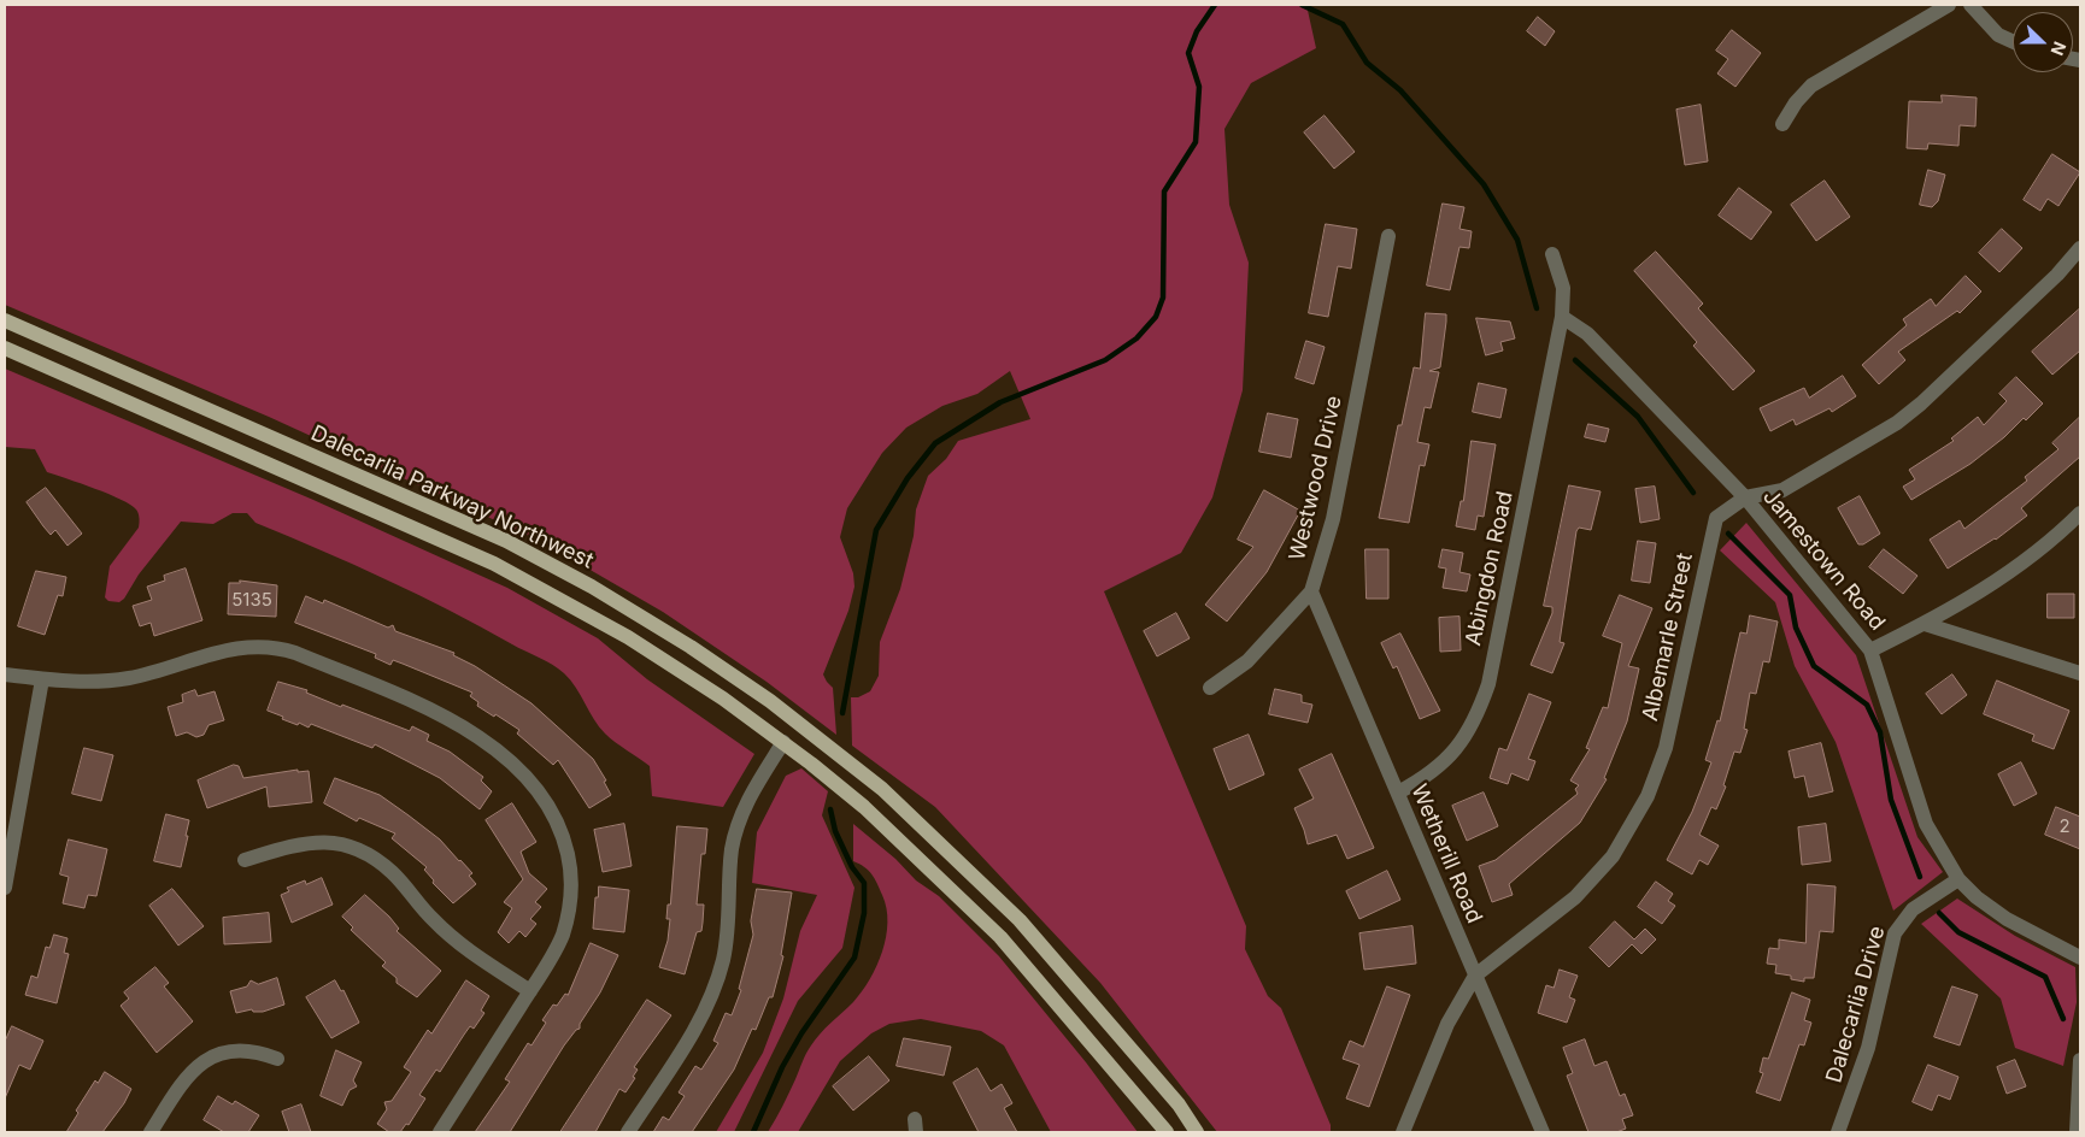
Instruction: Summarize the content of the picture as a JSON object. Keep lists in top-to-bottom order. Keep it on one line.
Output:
{"streets":{"main road":["Dalecarlia Parkway Northwest"],"street":["Westwood Drive","Jamestown Road","Abingdon Road","Albemarle Street","Wetherill Road","Dalecarlia Drive"]},"crossings":[["Westwood Drive","Wetherill Road"],["Jamestown Road","Abingdon Road"],["Jamestown Road","Albemarle Street"],["Jamestown Road","Dalecarlia Drive"],["Abingdon Road","Wetherill Road"],["Albemarle Street","Wetherill Road"]],"house_numbers":["5135","2"],"north":"right"}
